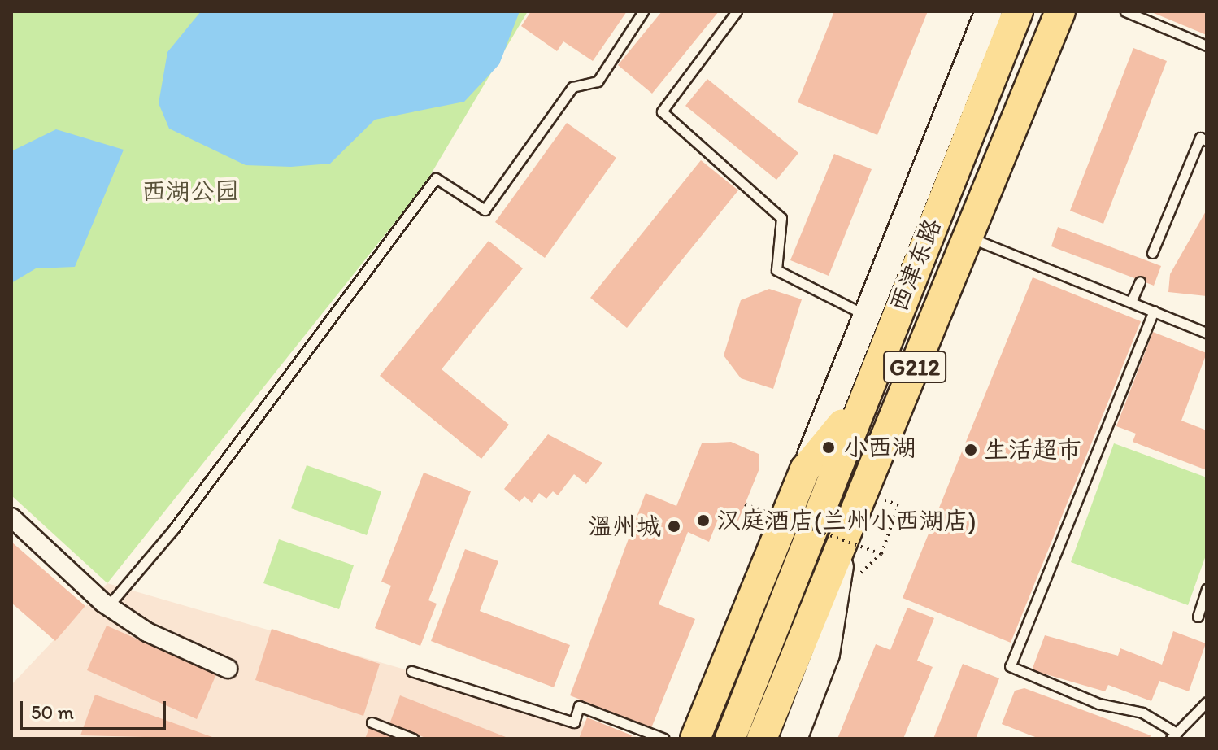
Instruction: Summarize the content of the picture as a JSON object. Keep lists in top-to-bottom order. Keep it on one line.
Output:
{"streets":{"main road":["西津东路","G212"]},"parks":["西湖公园"],"places":["小西湖","生活超市","汉庭酒店(兰州小西湖店)","温州城"],"scale_bar":"50 m"}
